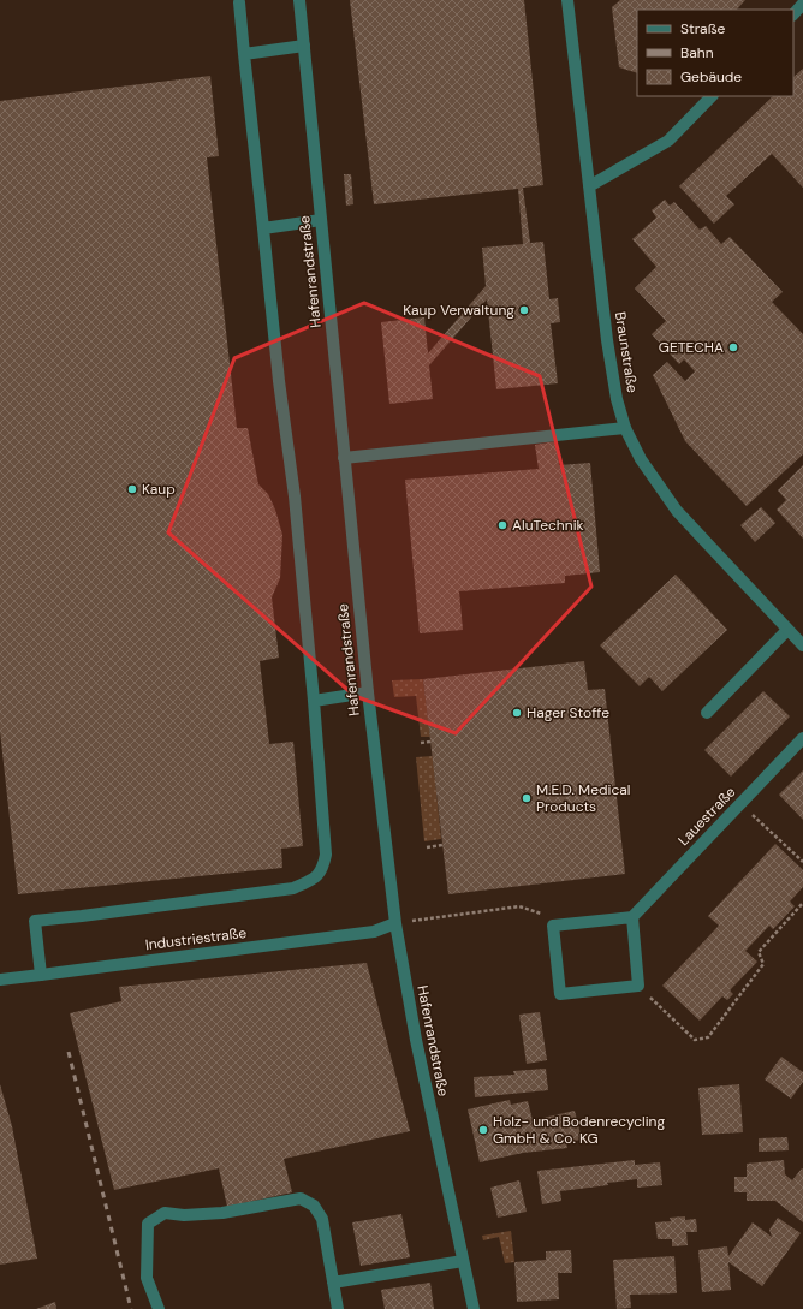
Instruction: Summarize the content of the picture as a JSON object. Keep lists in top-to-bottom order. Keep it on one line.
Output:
{"streets":{"street":["Hafenrandstraße","Braunstraße","Lauestraße","Industriestraße"]},"crossings":[["Hafenrandstraße","Industriestraße"]],"places":["Kaup Verwaltung","GETECHA","Kaup","AluTechnik","Hager Stoffe","M.E.D. Medical Products","Holz- und Bodenrecycling GmbH & Co. KG"],"legend":["Straße","Bahn","Gebäude"]}
